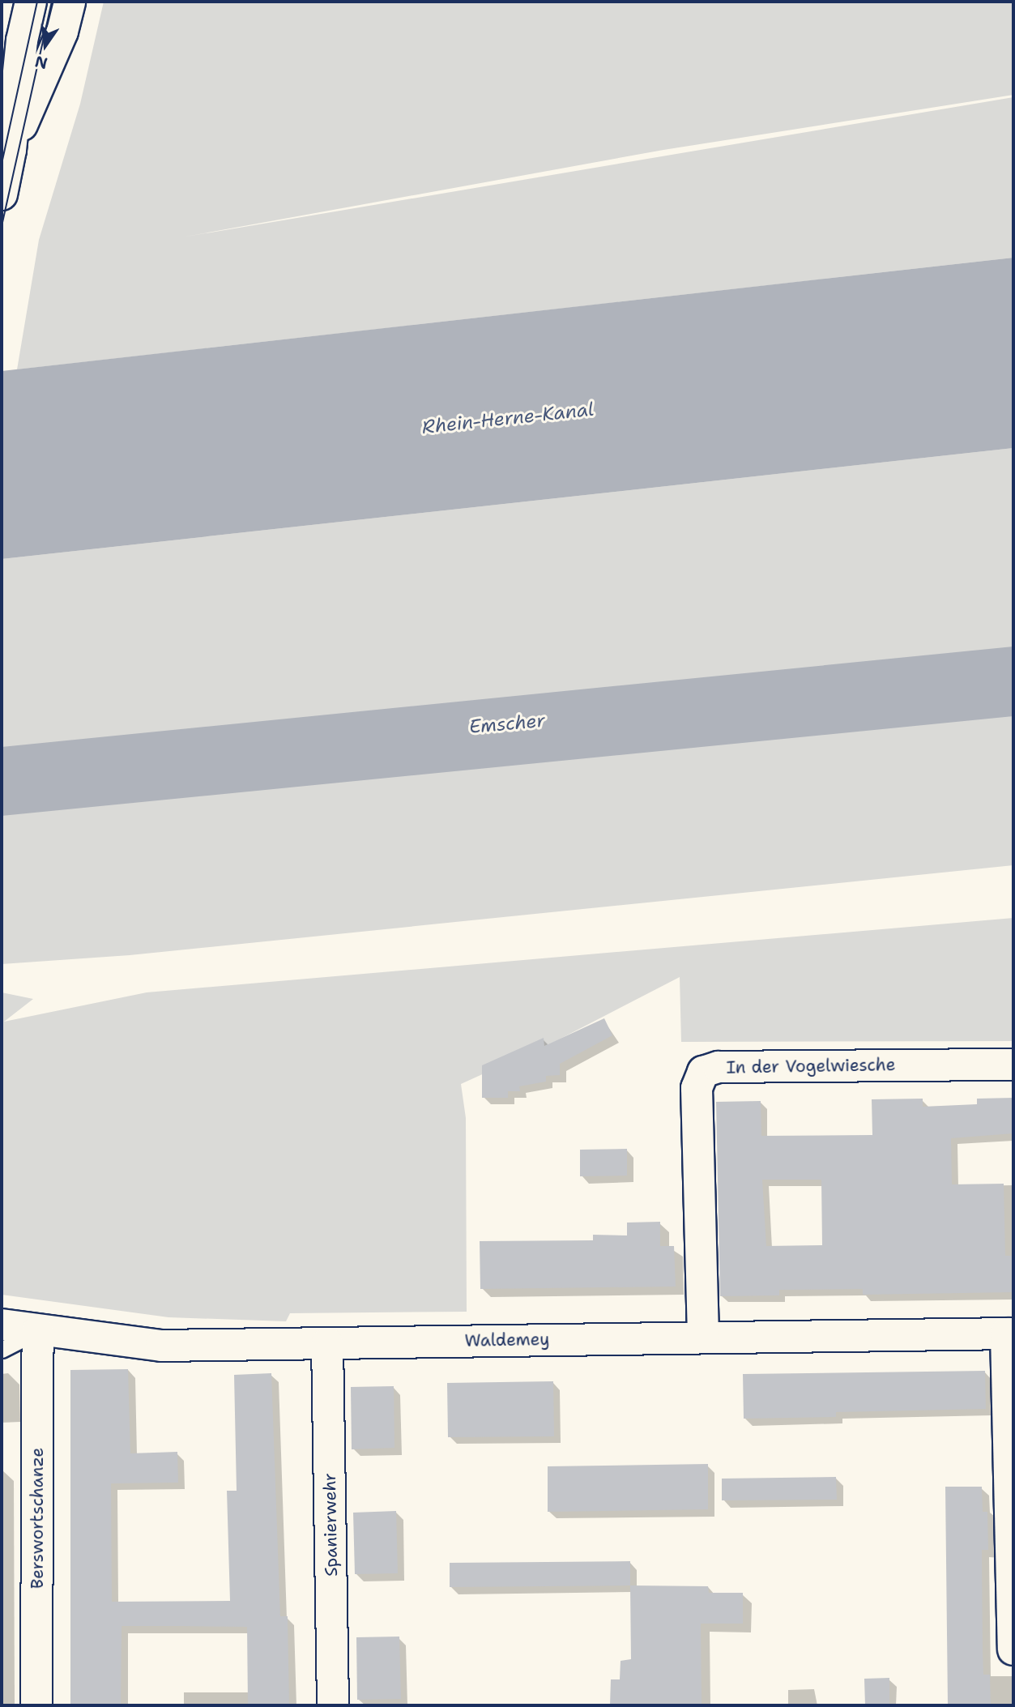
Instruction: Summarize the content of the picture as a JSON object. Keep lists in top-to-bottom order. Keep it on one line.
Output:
{"streets":{"street":["In der Vogelwiesche","Waldemey","Berswortschanze","Spanierwehr"]},"crossings":[["In der Vogelwiesche","Waldemey"],["Waldemey","Berswortschanze"],["Waldemey","Spanierwehr"]],"water":["Rhein-Herne-Kanal","Emscher"],"north":"bottom"}
